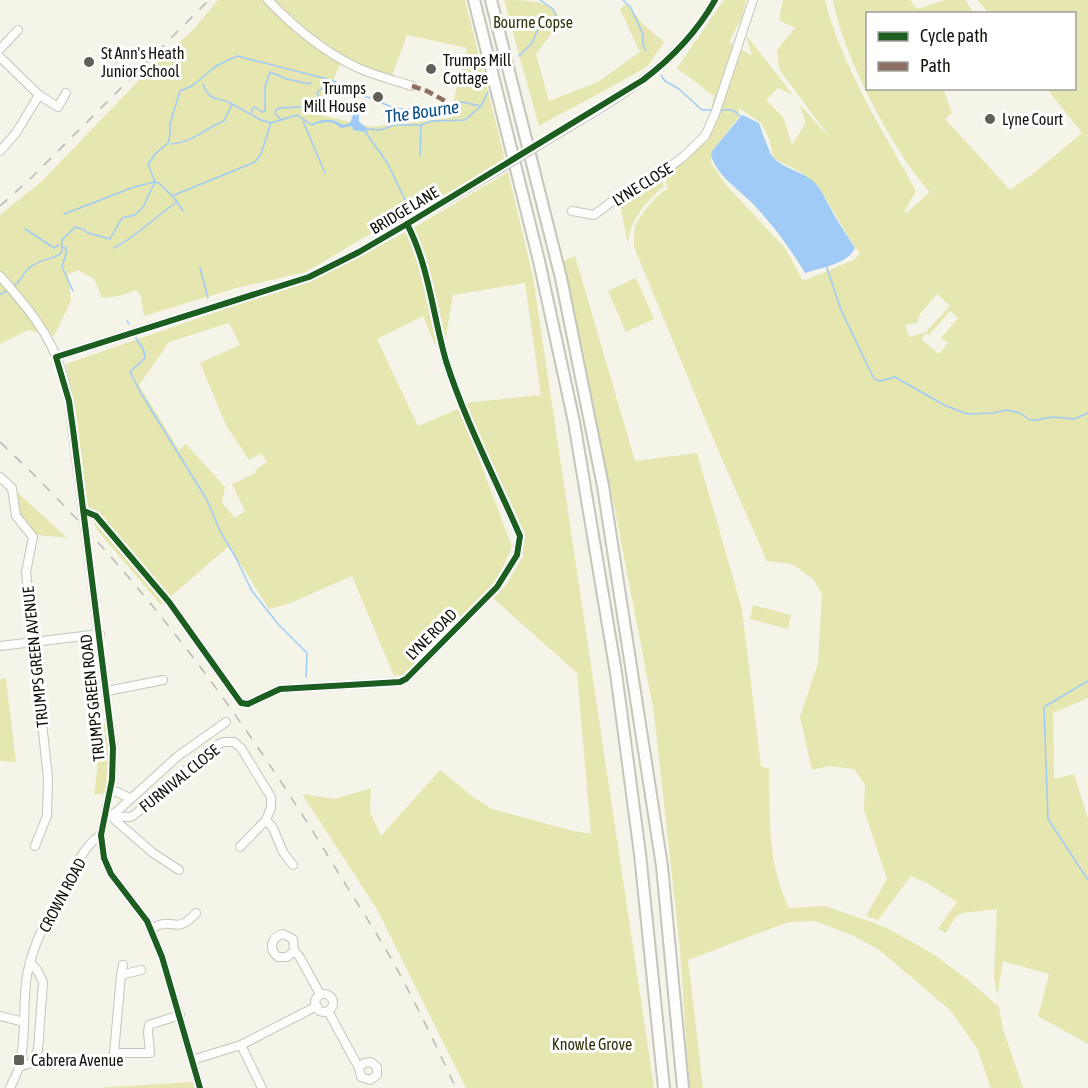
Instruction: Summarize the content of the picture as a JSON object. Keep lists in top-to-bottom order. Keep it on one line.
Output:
{"streets":{"street":["LYNE CLOSE","BRIDGE LANE","LYNE ROAD","TRUMPS GREEN AVENUE","TRUMPS GREEN ROAD","FURNIVAL CLOSE","CROWN ROAD"]},"crossings":[["BRIDGE LANE","LYNE ROAD"],["BRIDGE LANE","TRUMPS GREEN ROAD"],["LYNE ROAD","TRUMPS GREEN ROAD"],["TRUMPS GREEN ROAD","FURNIVAL CLOSE"],["TRUMPS GREEN ROAD","CROWN ROAD"]],"water":["The Bourne"],"parks":["Bourne Copse","Knowle Grove"],"places":{"other":["St Ann's Heath Junior School","Trumps Mill Cottage","Trumps Mill House","Lyne Court"],"transit":["Cabrera Avenue"]},"legend":["Cycle path","Path"]}
